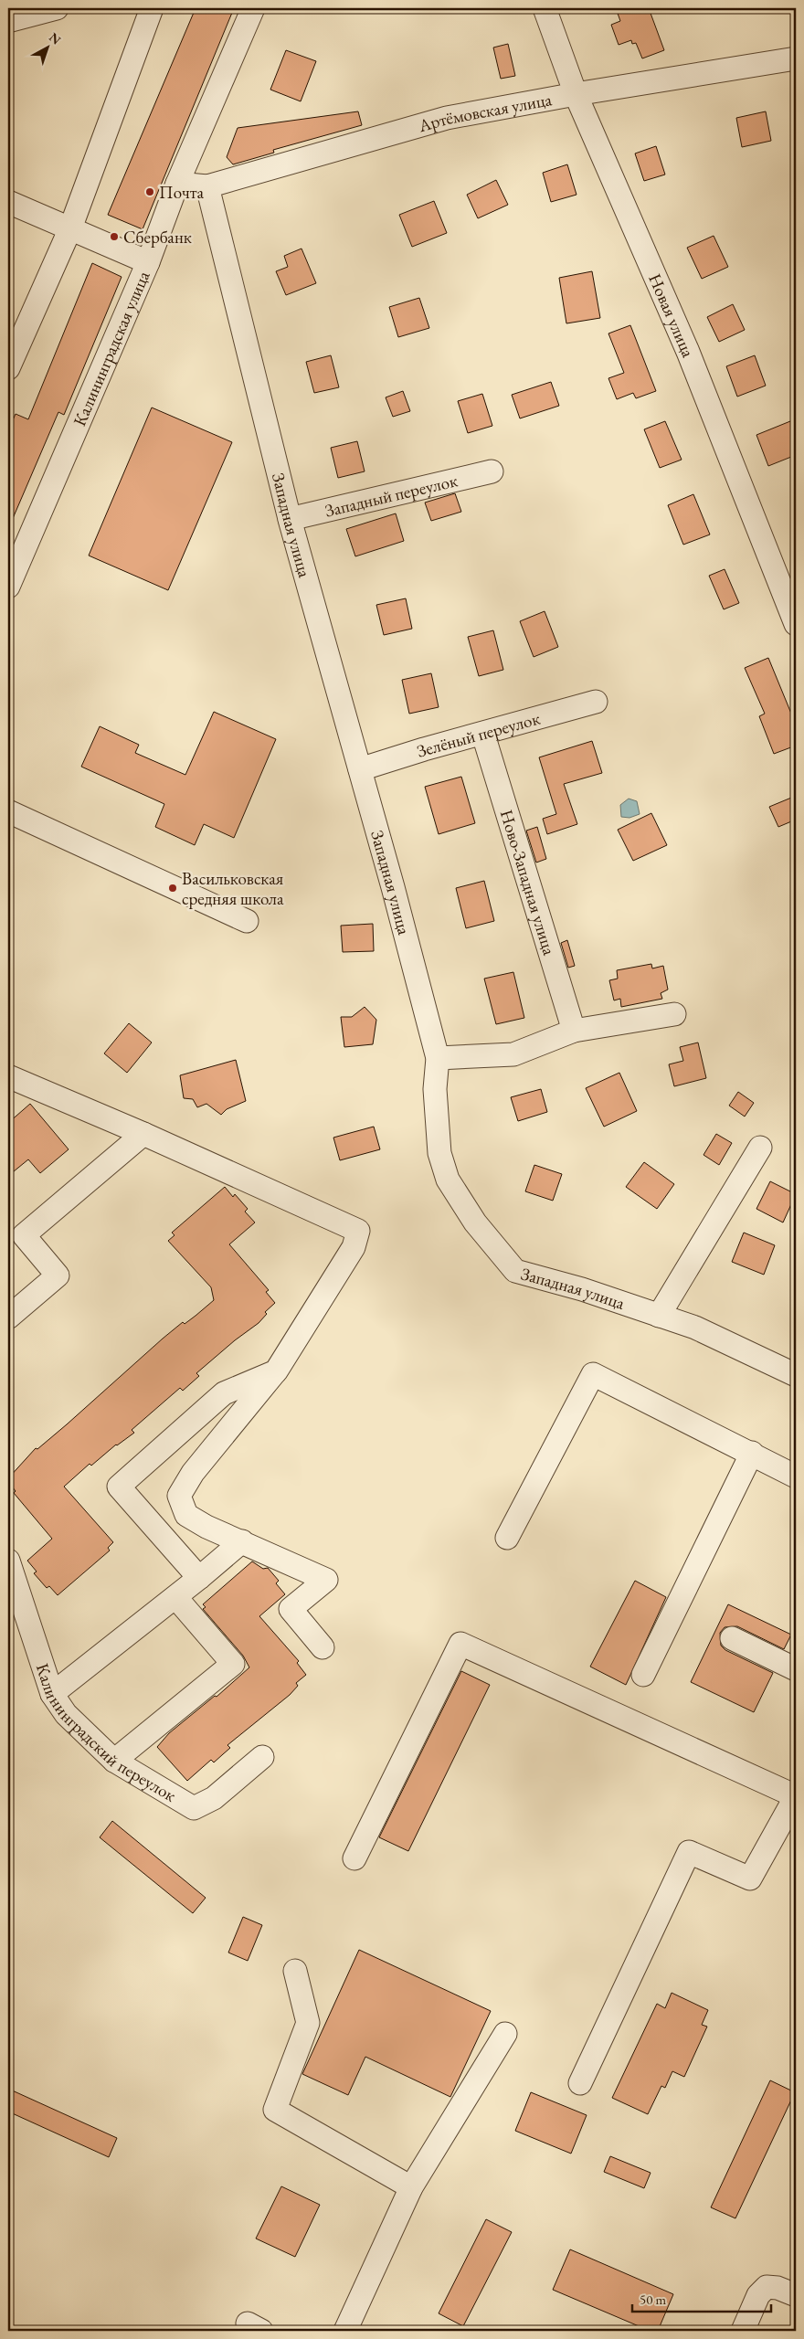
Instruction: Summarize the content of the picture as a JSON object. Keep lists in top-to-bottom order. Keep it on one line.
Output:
{"streets":{"street":["Артёмовская улица","Новая улица","Калининградская улица","Западный переулок","Западная улица","Зелёный переулок","Ново-Западная улица","Калининградский переулок"]},"crossings":[["Артёмовская улица","Новая улица"],["Артёмовская улица","Калининградская улица"],["Артёмовская улица","Западная улица"],["Западный переулок","Западная улица"],["Западная улица","Зелёный переулок"],["Зелёный переулок","Ново-Западная улица"]],"places":["Почта","Сбербанк","Васильковская средняя школа"],"scale_bar":"50 m","north":"top right"}
